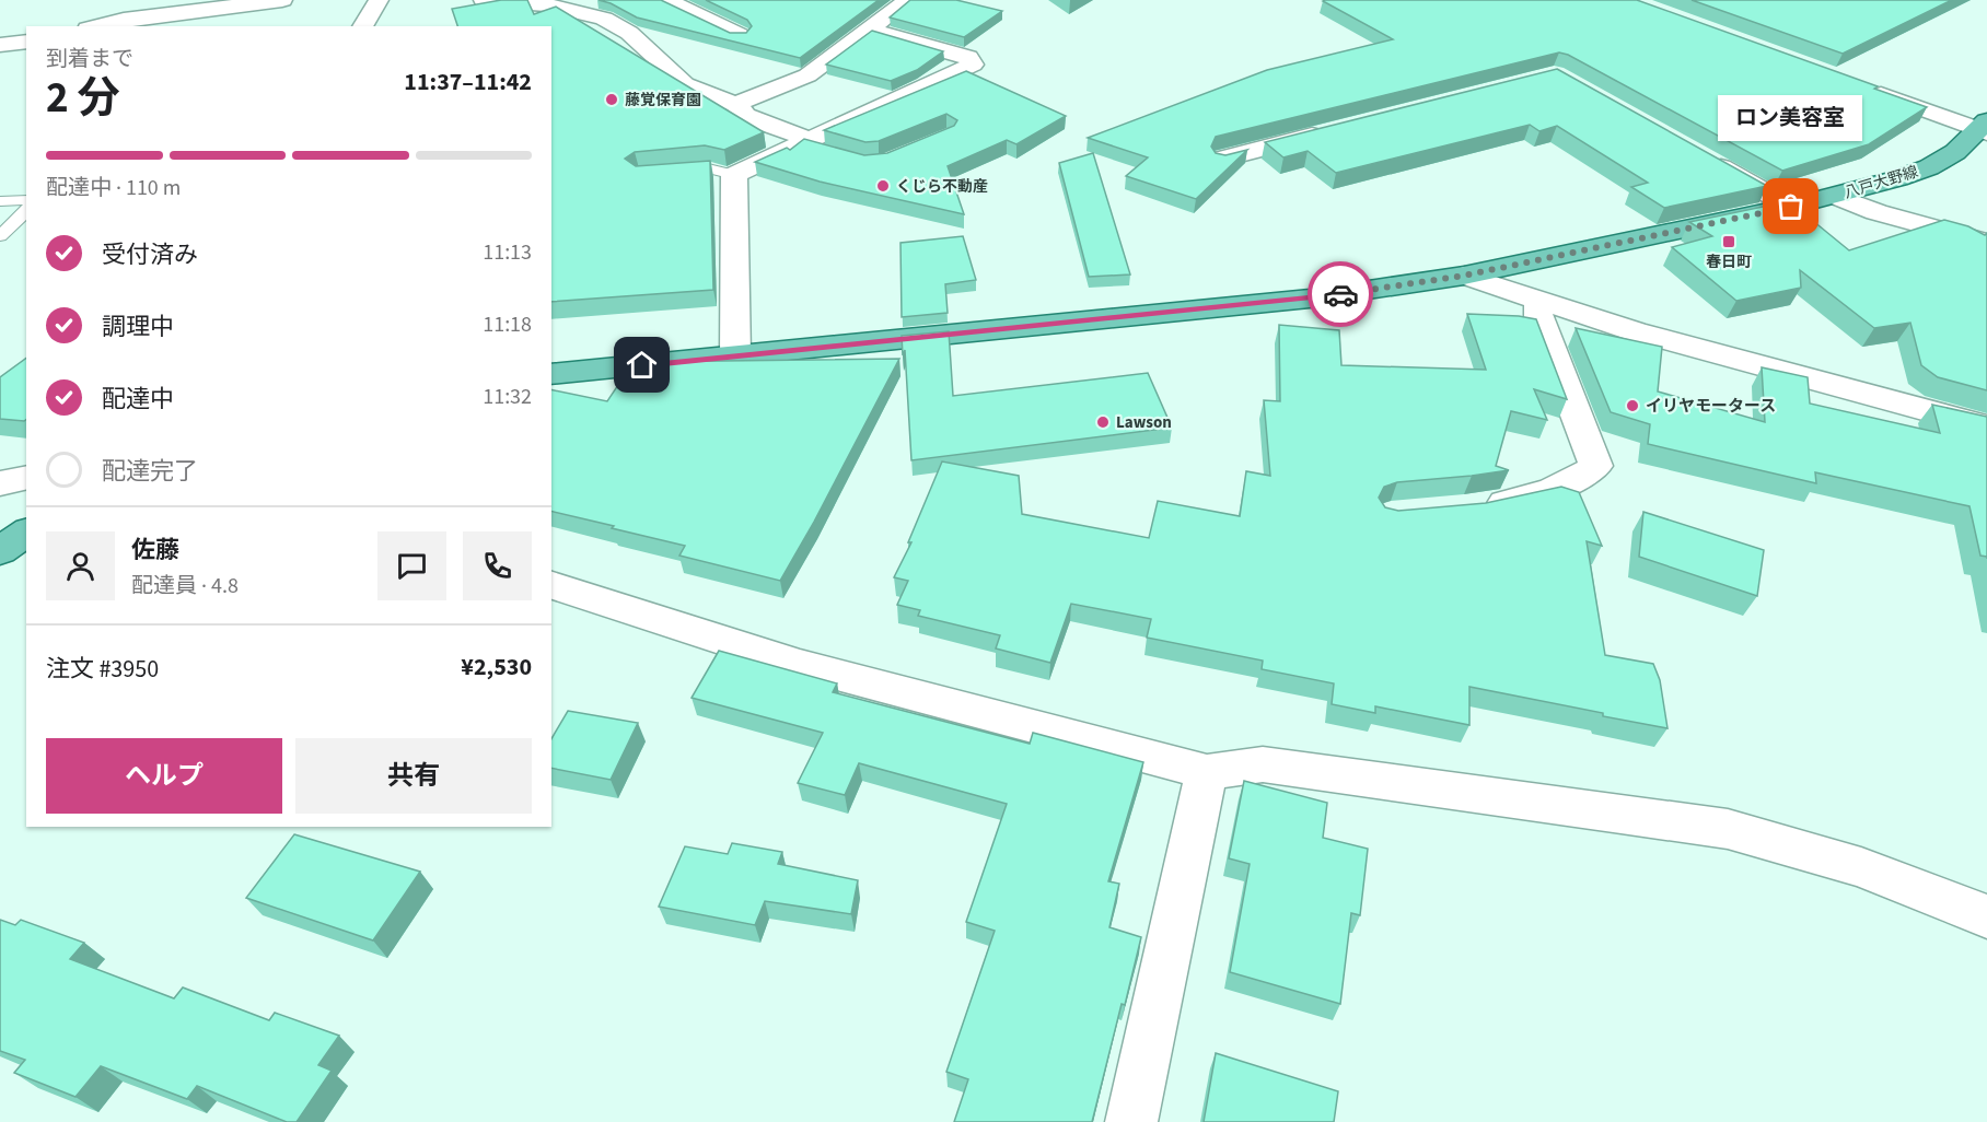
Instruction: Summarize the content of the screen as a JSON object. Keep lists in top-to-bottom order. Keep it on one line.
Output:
{"streets":{"main road":["八戸大野線"]},"places":{"other":["藤覚保育園","くじら不動産","ロン美容室","イリヤモータース","Lawson"],"transit":["春日町"]},"page":{"heading":["2 分","到着まで","11:37–11:42"],"panel":["佐藤","配達員 · 4.8","注文 #3950","¥2,530"],"bubble":"ロン美容室","bar":"配達中 · 110 m","list":[["受付済み","11:13"],["調理中","11:18"],["配達中","11:32"],"配達完了"],"buttons":["ヘルプ","共有"]}}
